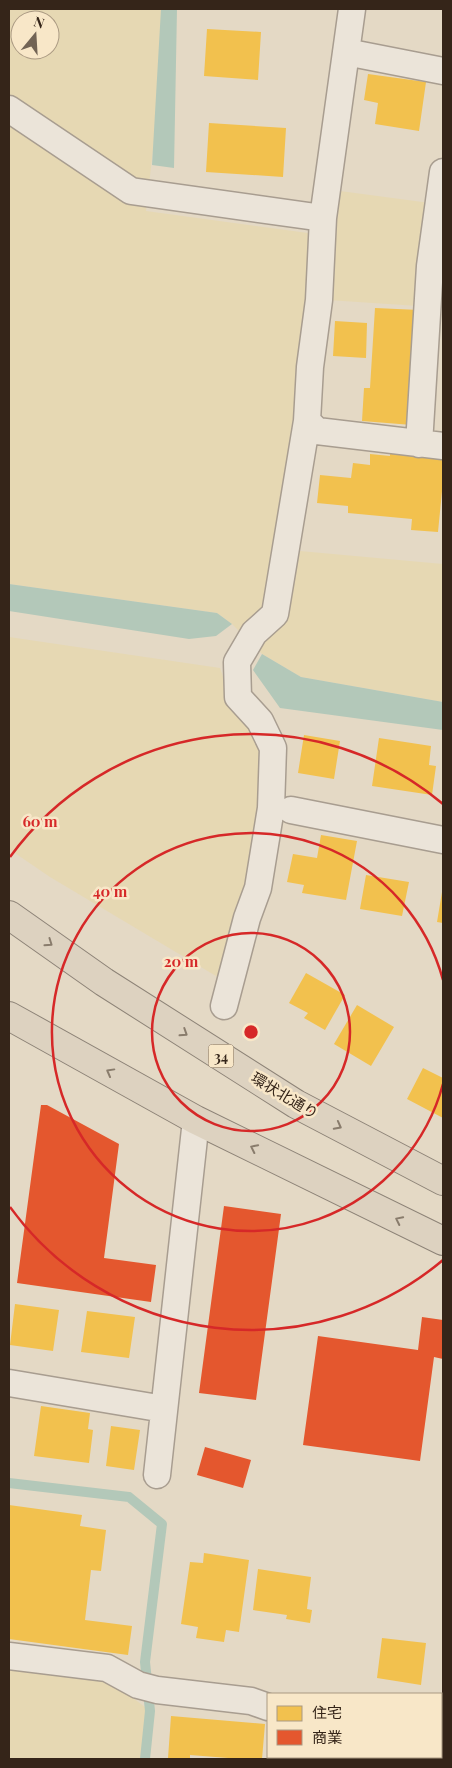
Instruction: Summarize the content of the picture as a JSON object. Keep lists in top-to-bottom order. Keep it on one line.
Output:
{"streets":{"highway":["34","環状北通り"]},"legend":["住宅","商業"],"north":"top","rings":["60 m","40 m","20 m"]}
